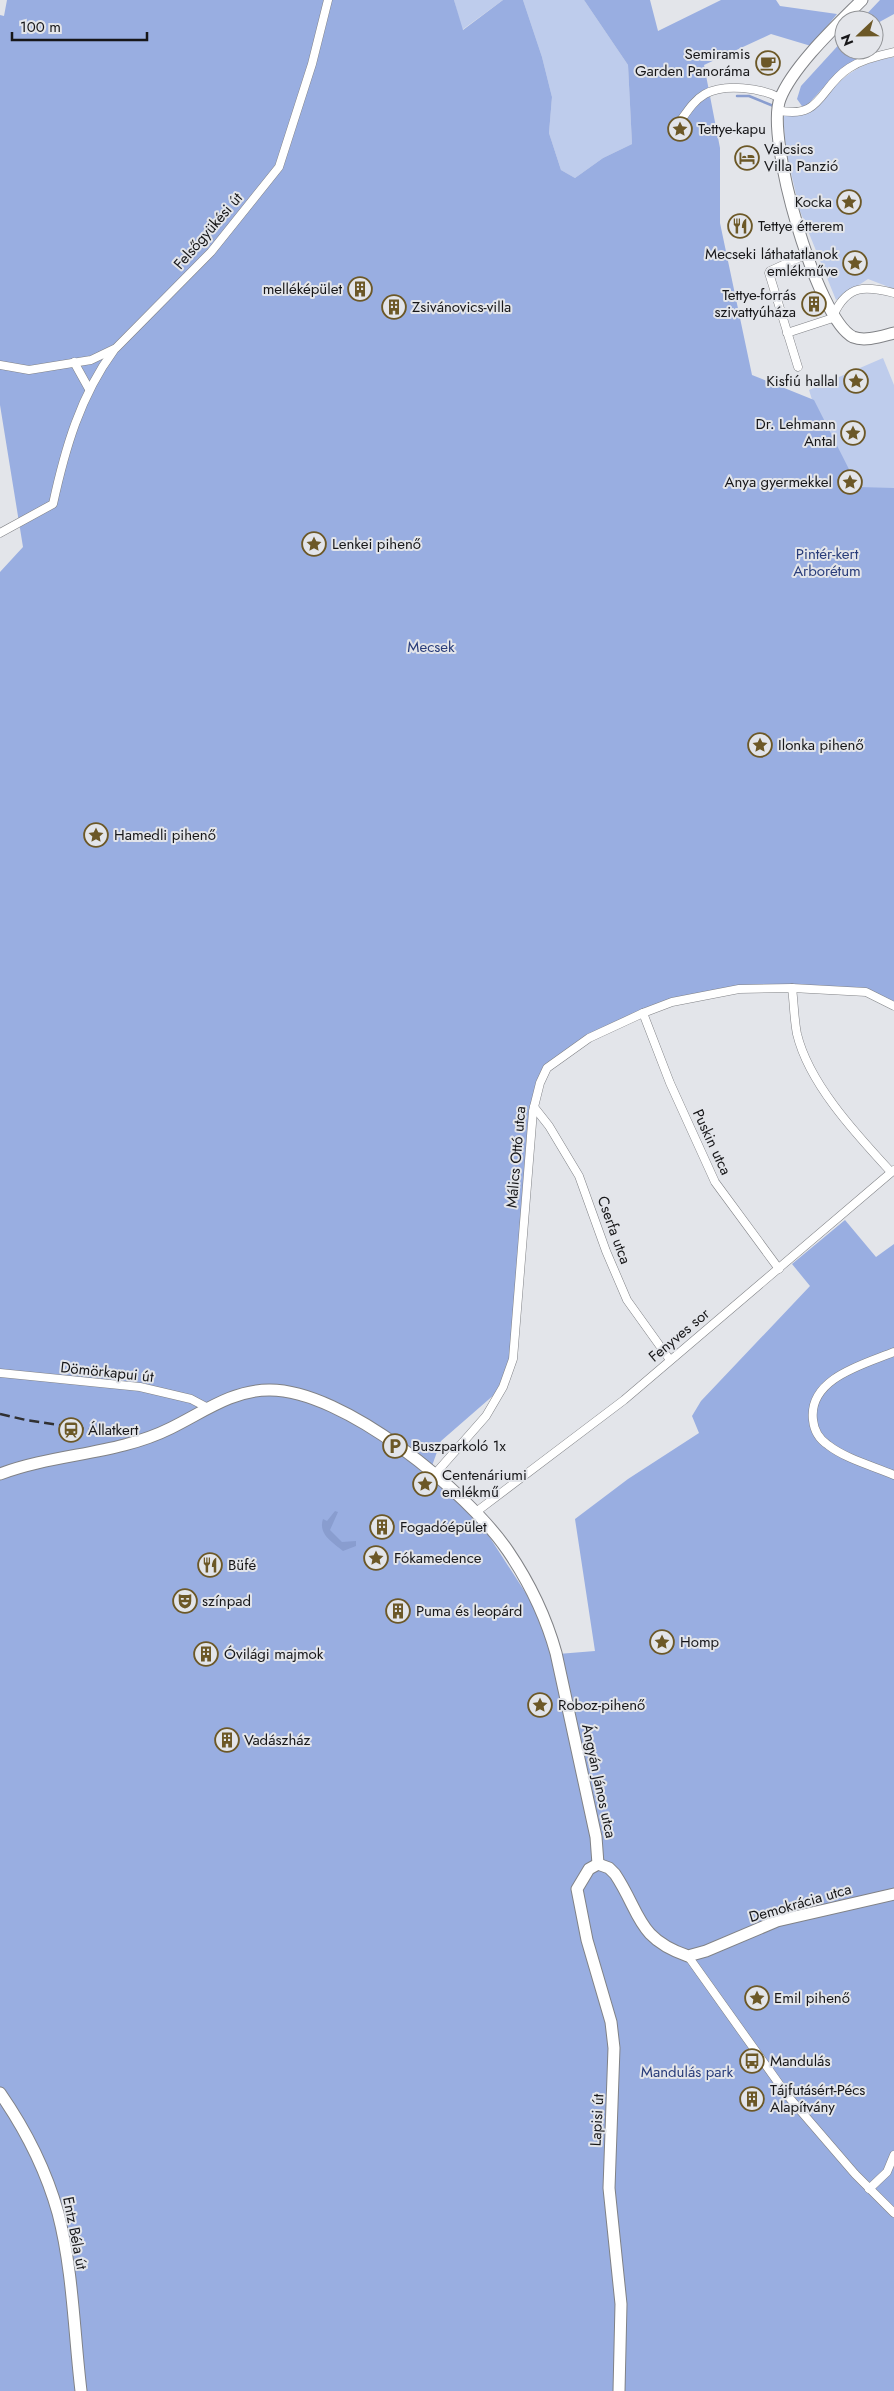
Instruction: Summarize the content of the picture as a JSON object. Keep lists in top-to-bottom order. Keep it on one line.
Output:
{"streets":{"street":["Felsőgyükési út","Puskin utca","Málics Ottó utca","Cserfa utca","Fenyves sor","Dömörkapui út","Ángyán János utca","Demokrácia utca","Lapisi út","Entz Béla út"]},"crossings":[["Puskin utca","Málics Ottó utca"],["Puskin utca","Fenyves sor"],["Málics Ottó utca","Cserfa utca"],["Málics Ottó utca","Ángyán János utca"],["Cserfa utca","Fenyves sor"],["Fenyves sor","Ángyán János utca"],["Dömörkapui út","Ángyán János utca"],["Ángyán János utca","Lapisi út"]],"parks":["Pintér-kert Arborétum","Mecsek","Mandulás park"],"places":{"cafe":["Semiramis Garden Panoráma"],"place":["Tettye-kapu","Kocka","Mecseki láthatatlanok emlékműve","Kisfiú hallal","Dr. Lehmann Antal","Anya gyermekkel","Lenkei pihenő","Ilonka pihenő","Hamedli pihenő","Centenáriumi emlékmű","Fókamedence","Homp","Roboz-pihenő","Emil pihenő"],"hotel":["Valcsics Villa Panzió"],"restaurant":["Tettye étterem","Büfé"],"building":["melléképület","Tettye-forrás szivattyúháza","Zsivánovics-villa","Fogadóépület","Puma és leopárd","Óvilági majmok","Vadászház","Tájfutásért-Pécs Alapítvány"],"station":["Állatkert"],"parking":["Buszparkoló 1x"],"theatre":["színpad"],"bus stop":["Mandulás"]},"scale_bar":"100 m","north":"left"}
